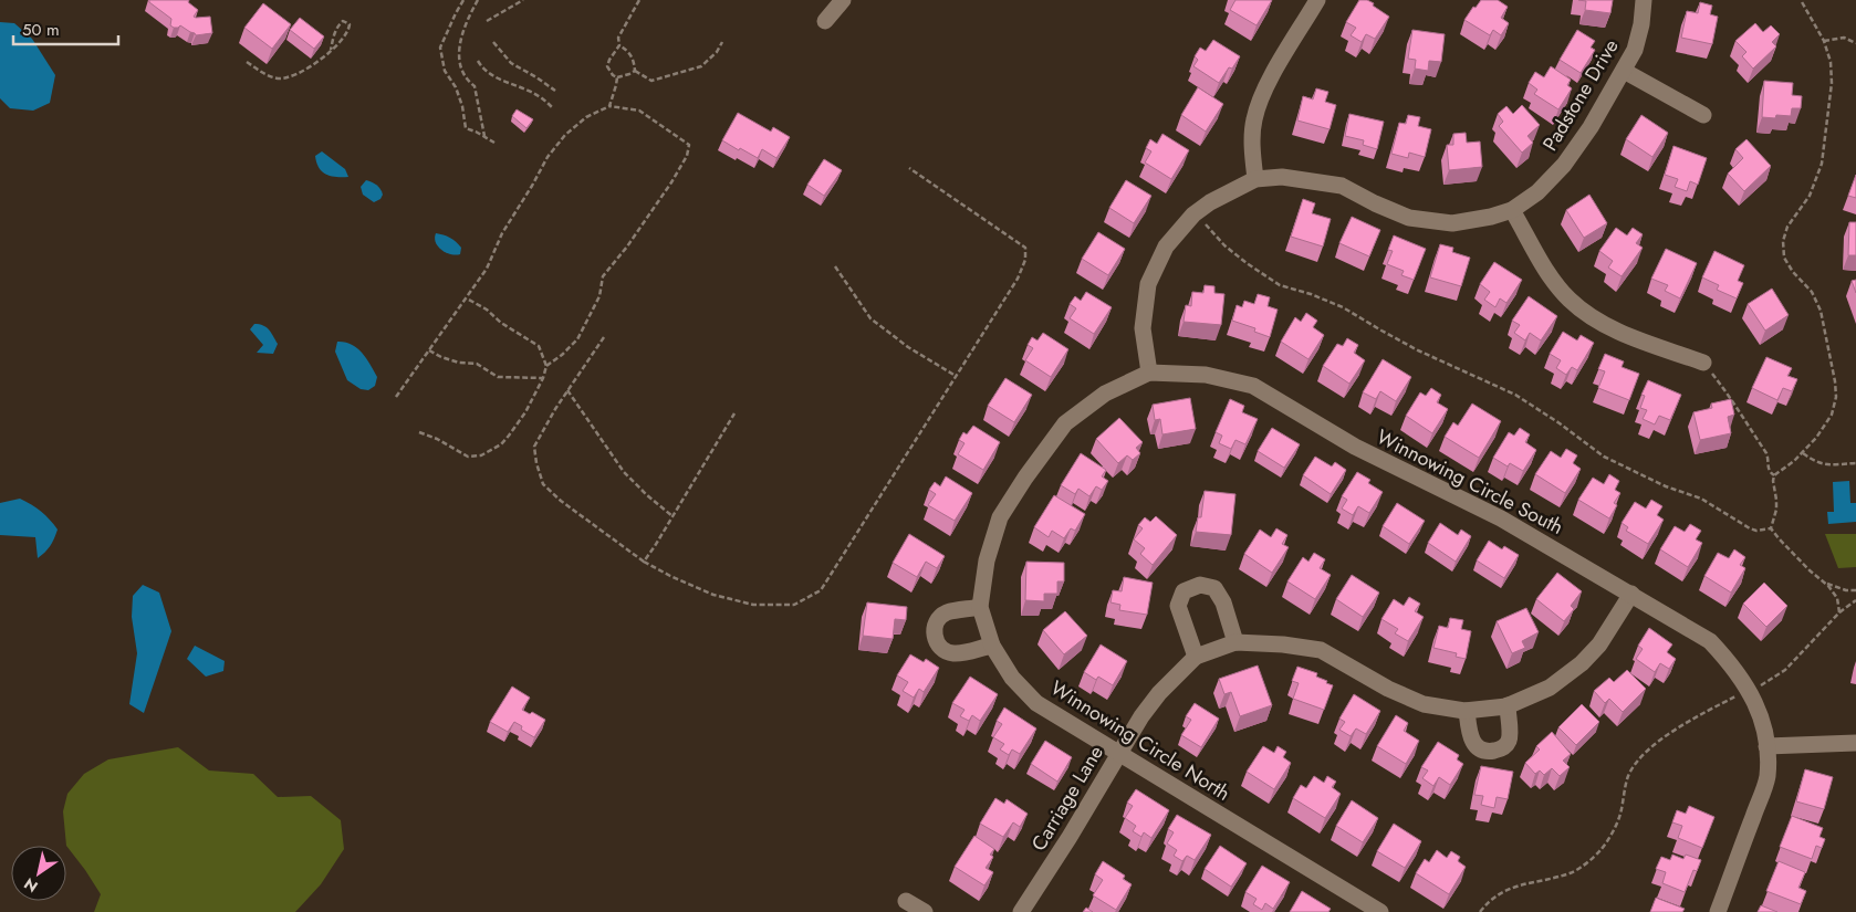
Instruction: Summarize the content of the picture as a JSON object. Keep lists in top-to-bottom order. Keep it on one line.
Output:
{"streets":{"street":["Padstone Drive","Winnowing Circle South","Winnowing Circle North","Carriage Lane"]},"crossings":[["Padstone Drive","Winnowing Circle South"],["Winnowing Circle South","Winnowing Circle North"],["Winnowing Circle South","Carriage Lane"],["Winnowing Circle North","Carriage Lane"]],"scale_bar":"50 m","north":"bottom left"}
